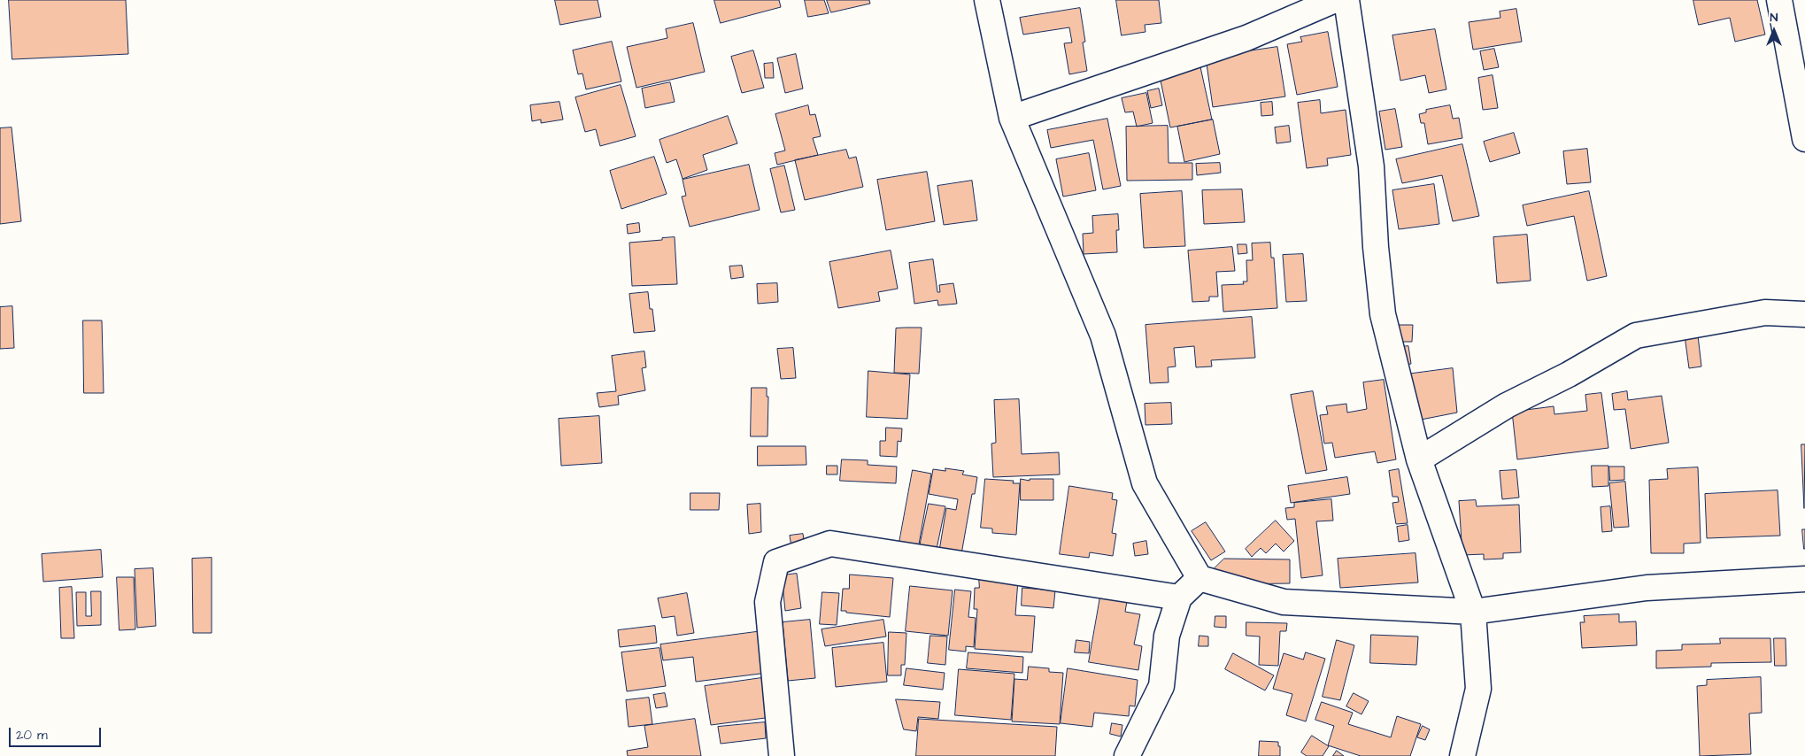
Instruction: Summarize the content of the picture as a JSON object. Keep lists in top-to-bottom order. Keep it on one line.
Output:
{"scale_bar":"20 m","north":"top"}
